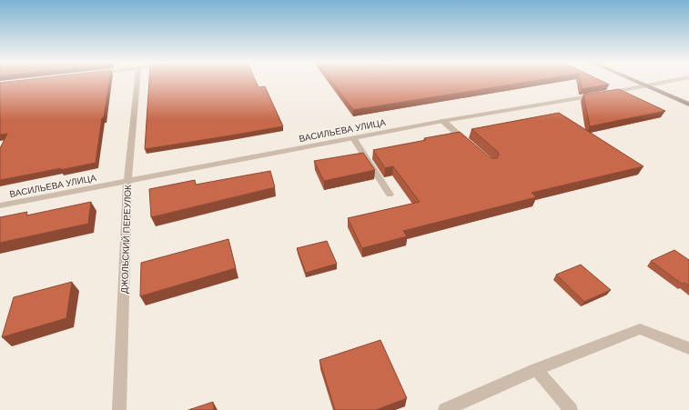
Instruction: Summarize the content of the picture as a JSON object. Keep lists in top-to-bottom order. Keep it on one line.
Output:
{"streets":{"street":["ВАСИЛЬЕВА УЛИЦА","ДЖОЛЬСКИЙ ПЕРЕУЛОК"]},"crossings":[["ВАСИЛЬЕВА УЛИЦА","ДЖОЛЬСКИЙ ПЕРЕУЛОК"]]}
